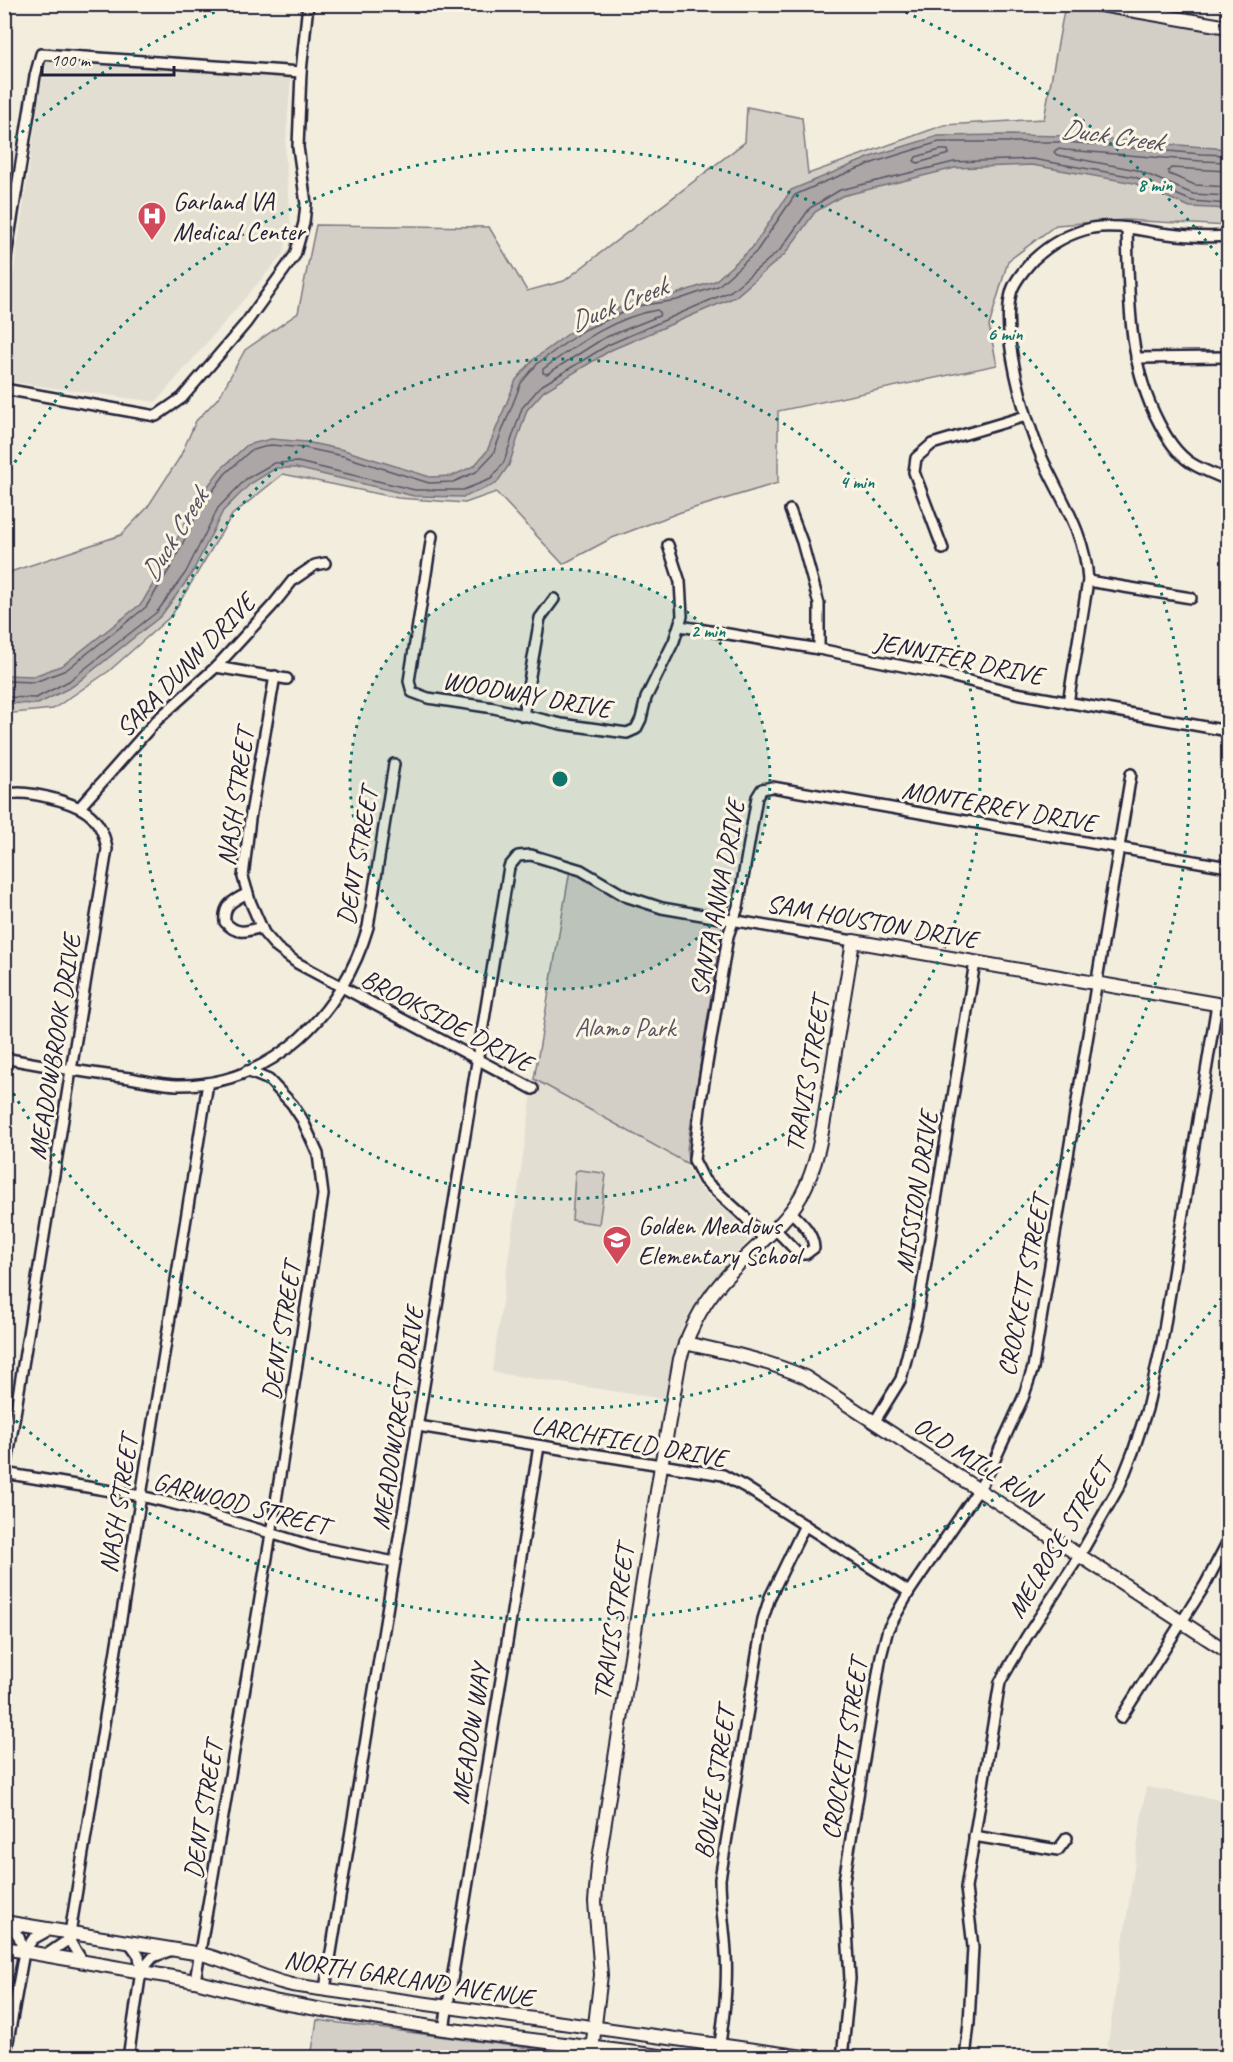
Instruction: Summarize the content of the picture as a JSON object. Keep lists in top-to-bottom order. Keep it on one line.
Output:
{"streets":{"street":["JENNIFER DRIVE","SARA DUNN DRIVE","WOODWAY DRIVE","NASH STREET","MONTERREY DRIVE","DENT STREET","SANTA ANNA DRIVE","SAM HOUSTON DRIVE","BROOKSIDE DRIVE","MEADOWBROOK DRIVE","TRAVIS STREET","MISSION DRIVE","CROCKETT STREET","MEADOWCREST DRIVE","LARCHFIELD DRIVE","OLD MILL RUN","GARWOOD STREET","MELROSE STREET","MEADOW WAY","BOWIE STREET","NORTH GARLAND AVENUE"]},"crossings":[["JENNIFER DRIVE","WOODWAY DRIVE"],["SARA DUNN DRIVE","MEADOWBROOK DRIVE"],["NASH STREET","DENT STREET"],["NASH STREET","BROOKSIDE DRIVE"],["NASH STREET","GARWOOD STREET"],["NASH STREET","NORTH GARLAND AVENUE"],["MONTERREY DRIVE","SANTA ANNA DRIVE"],["MONTERREY DRIVE","CROCKETT STREET"],["DENT STREET","BROOKSIDE DRIVE"],["DENT STREET","GARWOOD STREET"],["DENT STREET","NORTH GARLAND AVENUE"],["SANTA ANNA DRIVE","SAM HOUSTON DRIVE"],["SANTA ANNA DRIVE","TRAVIS STREET"],["SAM HOUSTON DRIVE","TRAVIS STREET"],["SAM HOUSTON DRIVE","MISSION DRIVE"],["SAM HOUSTON DRIVE","CROCKETT STREET"],["SAM HOUSTON DRIVE","MEADOWCREST DRIVE"],["SAM HOUSTON DRIVE","MELROSE STREET"],["BROOKSIDE DRIVE","MEADOWCREST DRIVE"],["MEADOWBROOK DRIVE","GARWOOD STREET"],["TRAVIS STREET","LARCHFIELD DRIVE"],["TRAVIS STREET","OLD MILL RUN"],["TRAVIS STREET","NORTH GARLAND AVENUE"],["MISSION DRIVE","OLD MILL RUN"],["CROCKETT STREET","LARCHFIELD DRIVE"],["CROCKETT STREET","OLD MILL RUN"],["MEADOWCREST DRIVE","LARCHFIELD DRIVE"],["MEADOWCREST DRIVE","GARWOOD STREET"],["MEADOWCREST DRIVE","NORTH GARLAND AVENUE"],["LARCHFIELD DRIVE","MEADOW WAY"],["LARCHFIELD DRIVE","BOWIE STREET"],["OLD MILL RUN","MELROSE STREET"],["MEADOW WAY","NORTH GARLAND AVENUE"],["BOWIE STREET","NORTH GARLAND AVENUE"]],"water":["Duck Creek"],"parks":["Alamo Park"],"places":{"hospital":["Garland VA Medical Center"],"school or university":["Golden Meadows Elementary School"]},"scale_bar":"100 m","rings":["8 min","6 min","4 min","2 min"]}
